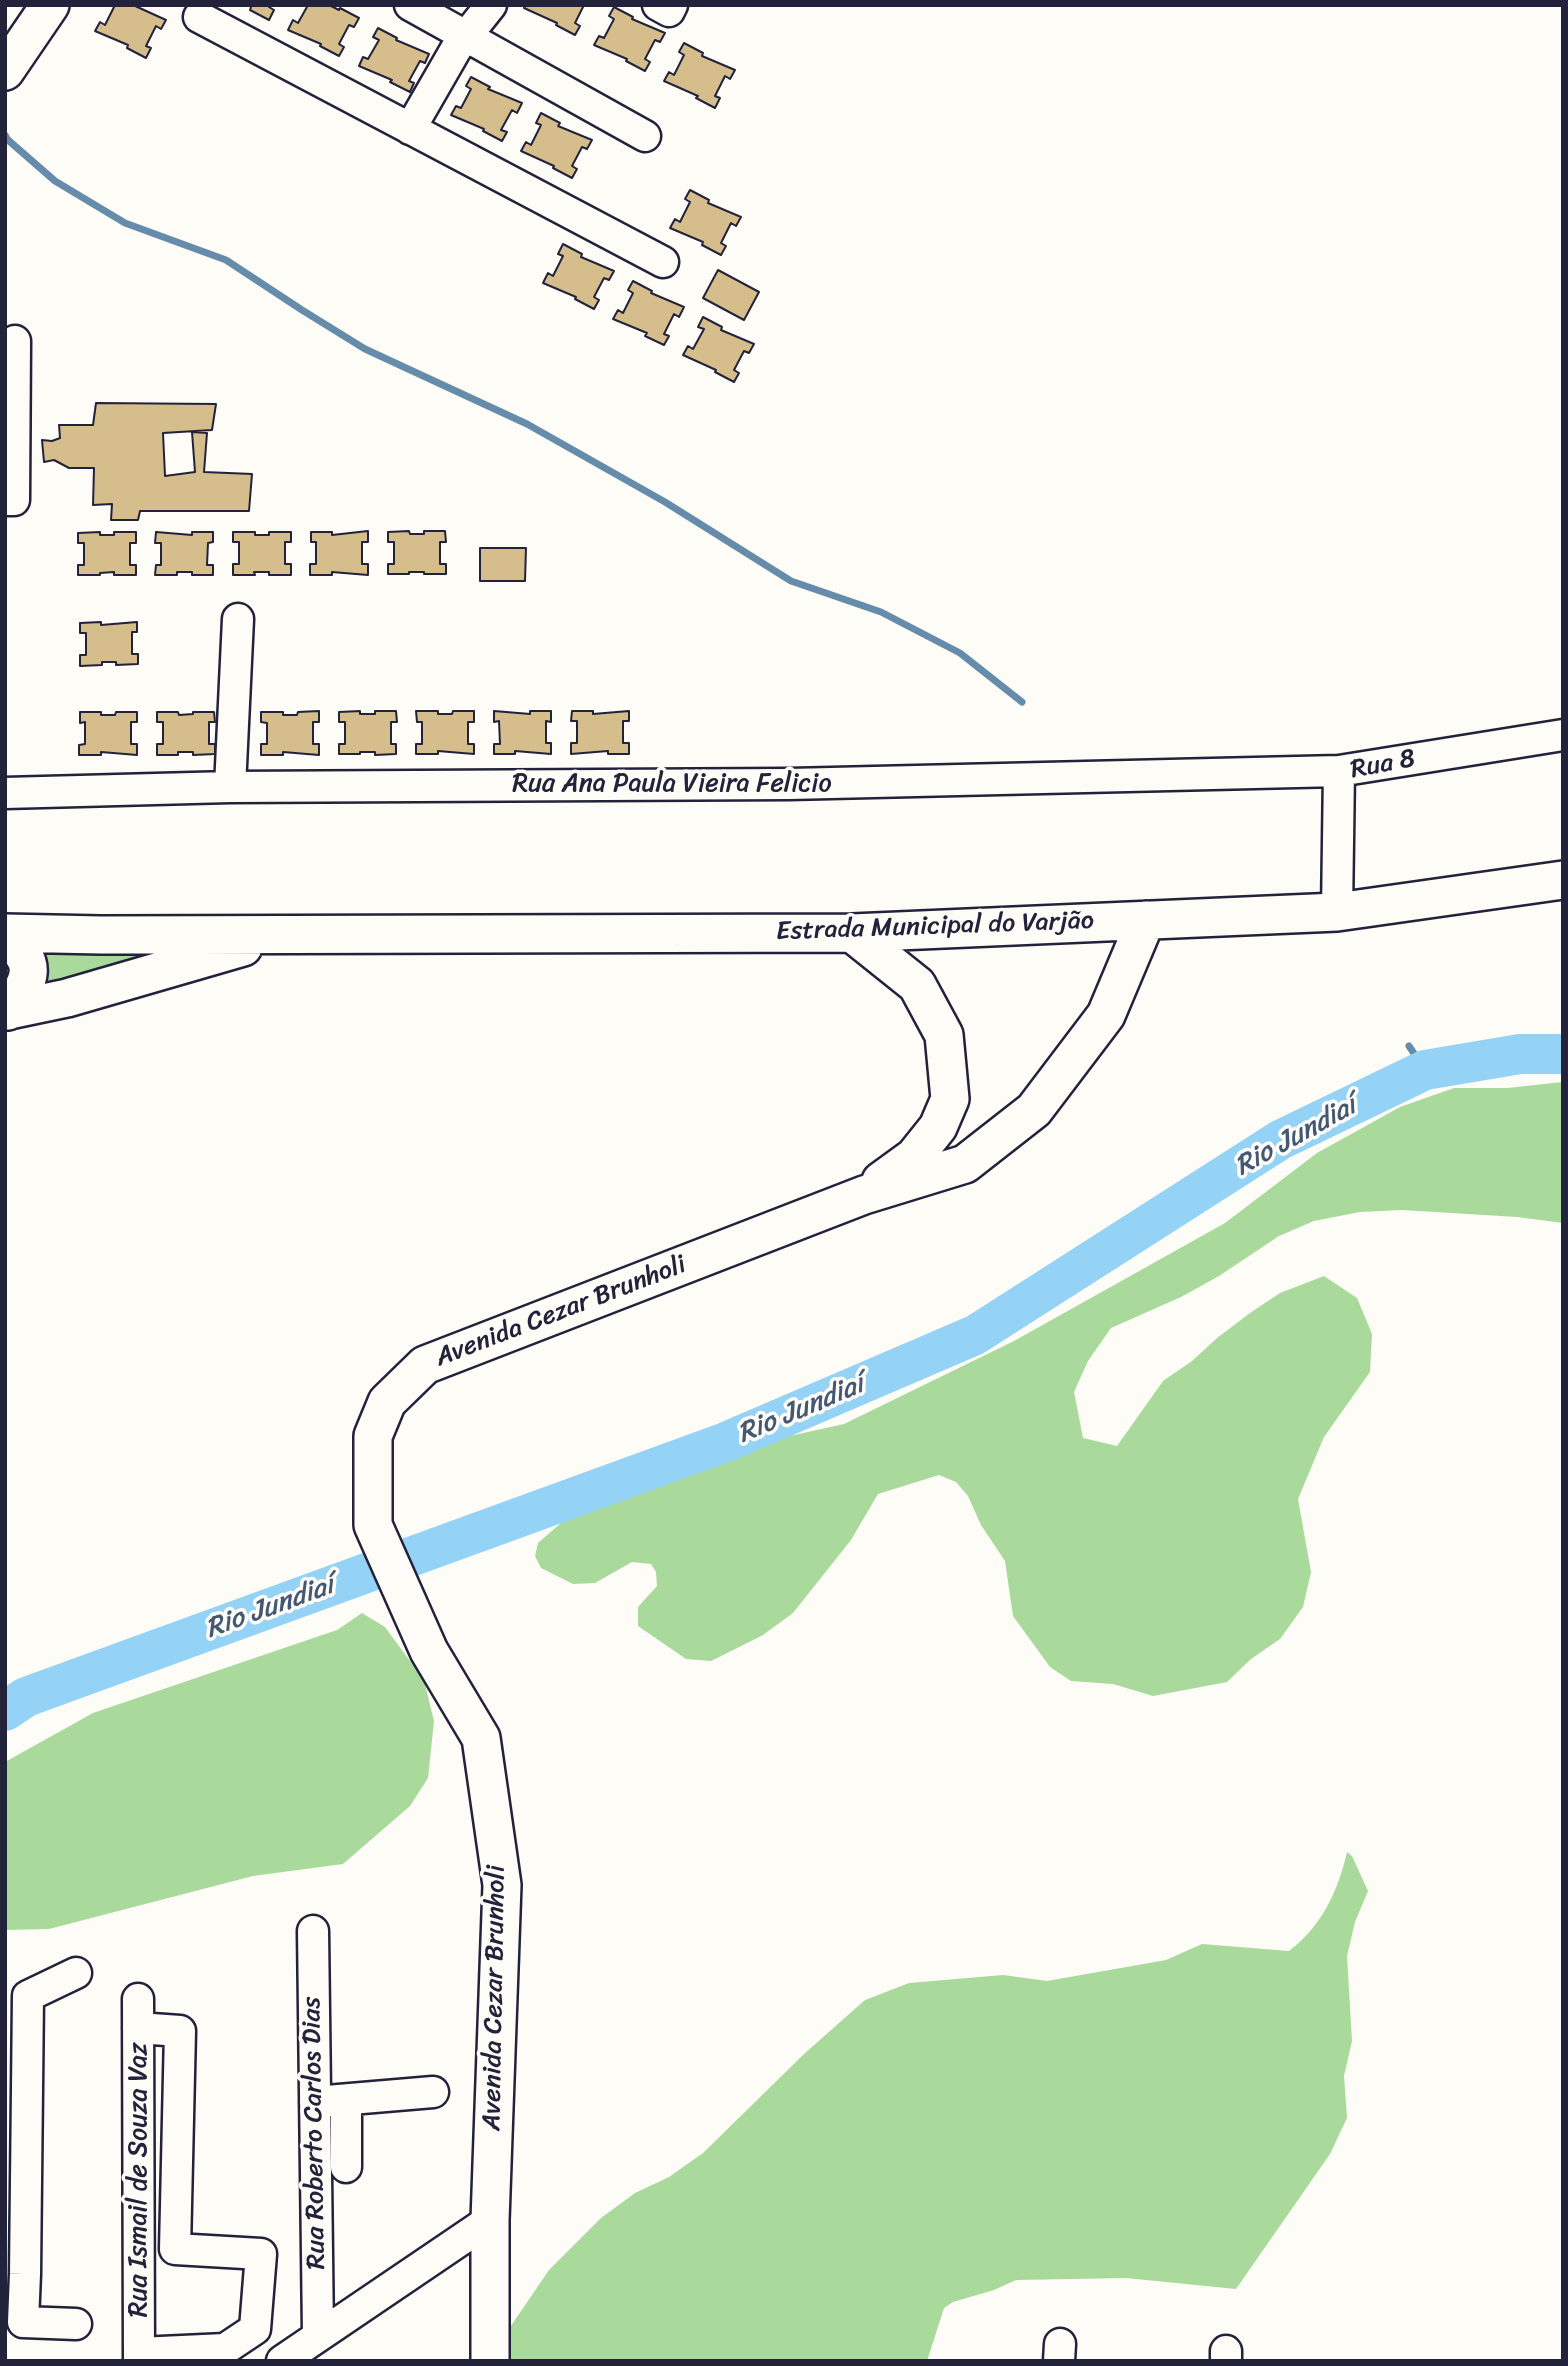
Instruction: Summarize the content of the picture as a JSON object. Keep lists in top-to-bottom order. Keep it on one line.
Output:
{"streets":{"main road":["Estrada Municipal do Varjão","Avenida Cezar Brunholi"],"street":["Rua 8","Rua Ana Paula Vieira Felicio","Rua Roberto Carlos Dias","Rua Ismail de Souza Vaz"]},"crossings":[["Rua 8","Rua Ana Paula Vieira Felicio"],["Rua 8","Estrada Municipal do Varjão"],["Estrada Municipal do Varjão","Avenida Cezar Brunholi"]],"water":["Rio Jundiaí"]}
